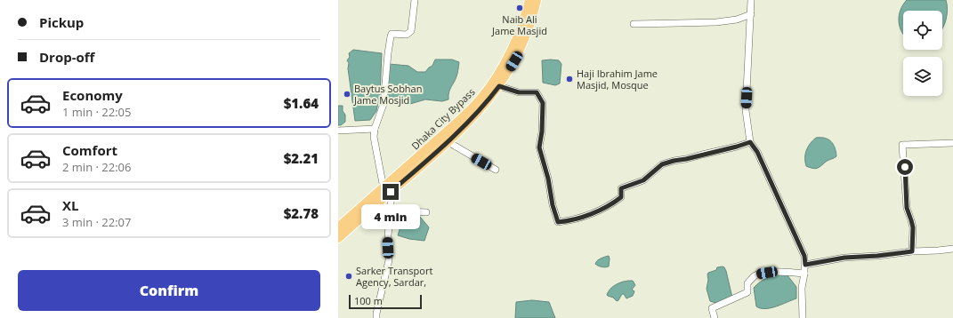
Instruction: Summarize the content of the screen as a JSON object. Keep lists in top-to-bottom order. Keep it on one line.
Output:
{"streets":{"highway":["Dhaka City Bypass"]},"places":["Naib Ali Jame Masjid","Haji Ibrahim Jame Masjid, Mosque","Baytus Sobhan Jame Mosjid","Sarker Transport Agency, Sardar,"],"scale_bar":"100 m","page":{"banner":["Pickup","Drop-off"],"list":[{"name":"Economy","note":"1 min · 22:05","value":"$1.64"},{"name":"Comfort","note":"2 min · 22:06","value":"$2.21"},{"name":"XL","note":"3 min · 22:07","value":"$2.78"}],"bubble":"4 min","buttons":"Confirm","scale":"100 m"}}
